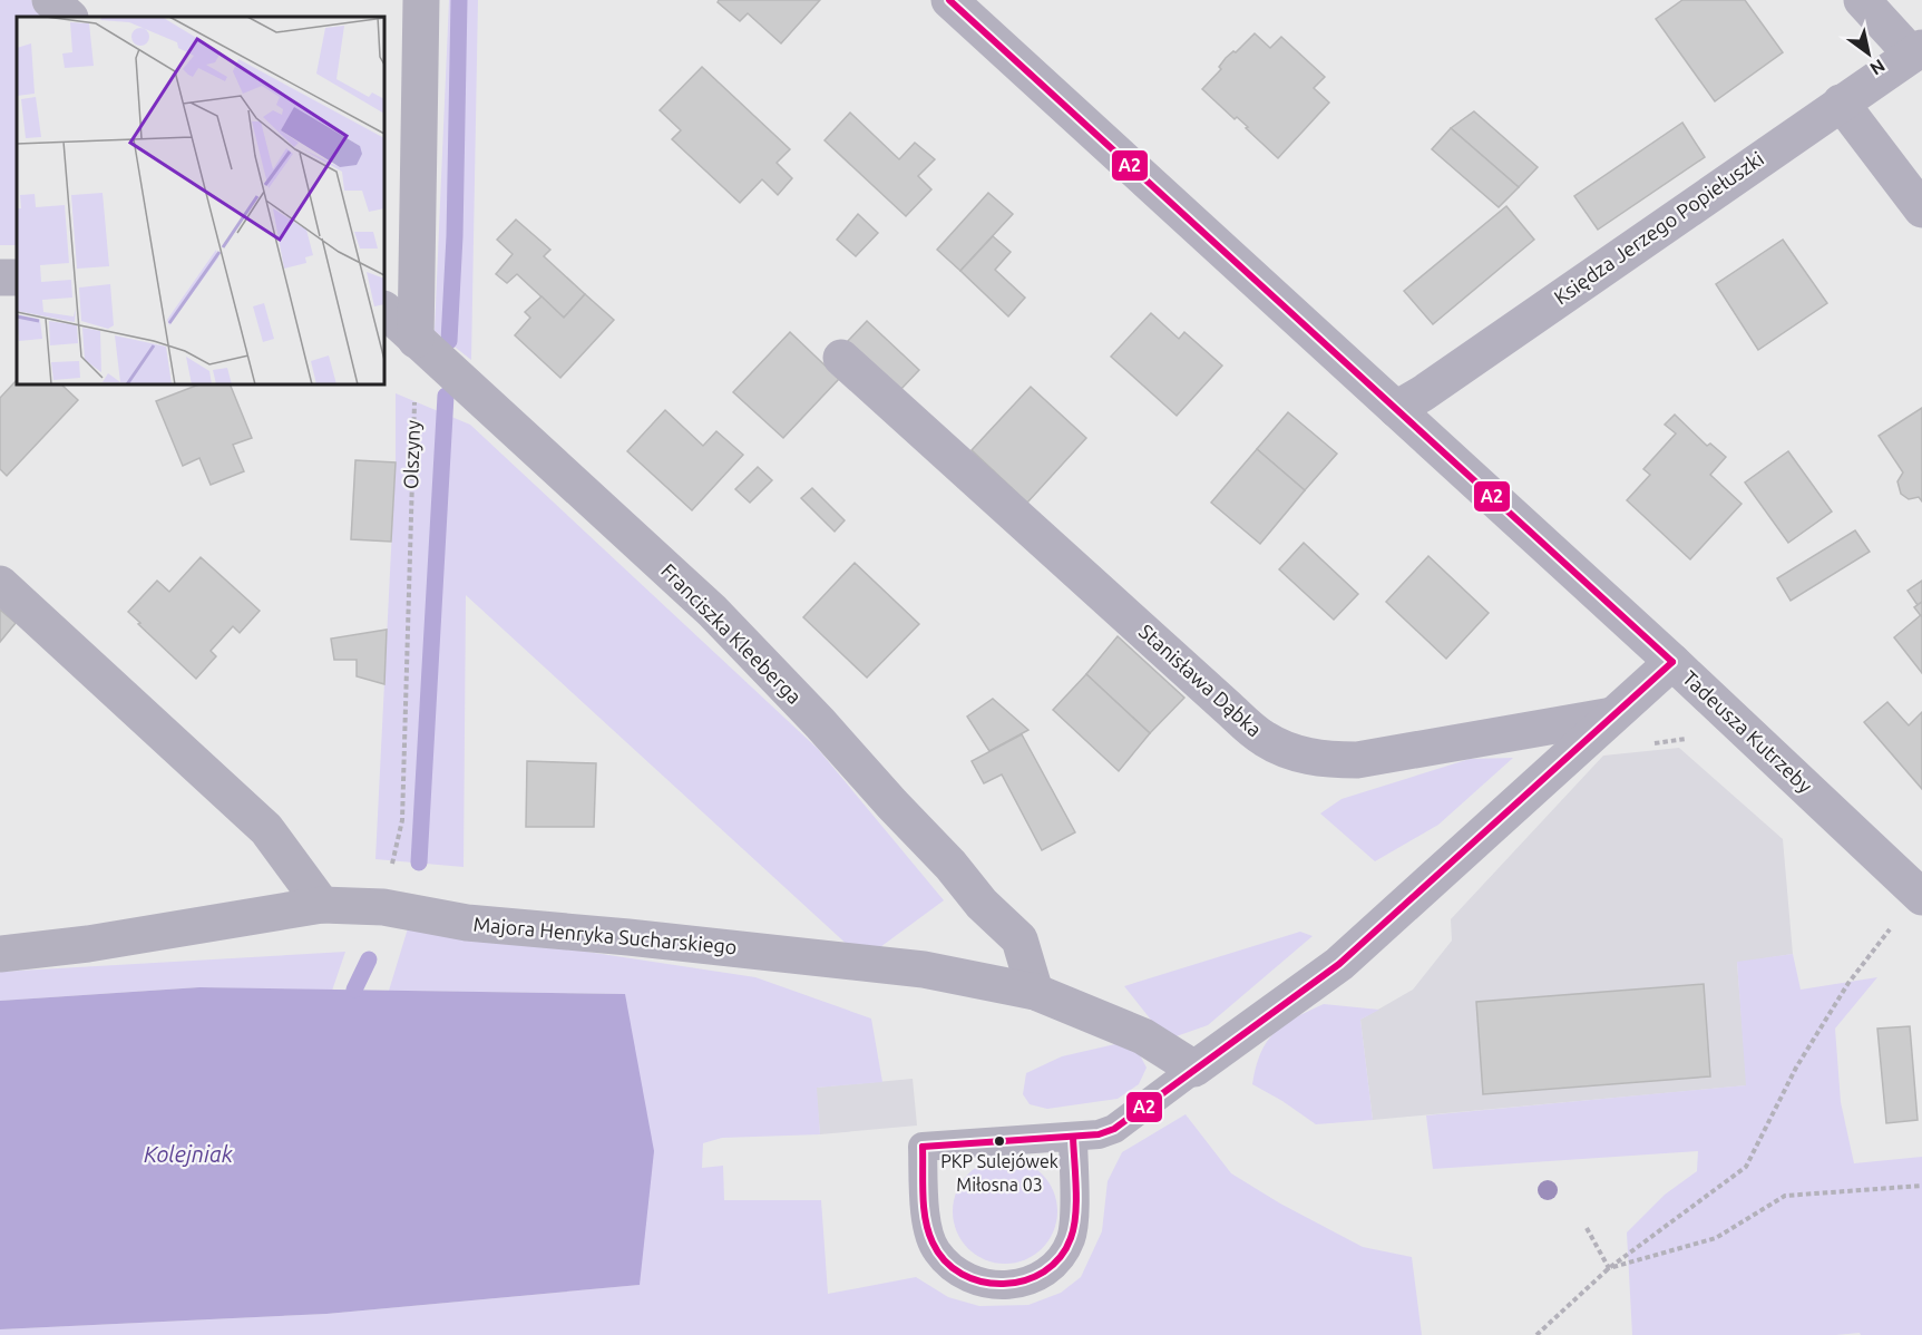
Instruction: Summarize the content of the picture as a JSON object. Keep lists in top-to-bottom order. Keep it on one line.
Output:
{"streets":{"street":["Księdza Jerzego Popiełuszki","Franciszka Kleeberga","Stanisława Dąbka","Tadeusza Kutrzeby","Majora Henryka Sucharskiego"],"path":["Olszyny"]},"crossings":[["Księdza Jerzego Popiełuszki","Tadeusza Kutrzeby"],["Olszyny","Franciszka Kleeberga"],["Olszyny","Majora Henryka Sucharskiego"],["Franciszka Kleeberga","Majora Henryka Sucharskiego"]],"water":["Kolejniak"],"places":["PKP Sulejówek Miłosna 03"],"lines":["transit line A2"],"north":"bottom right"}
